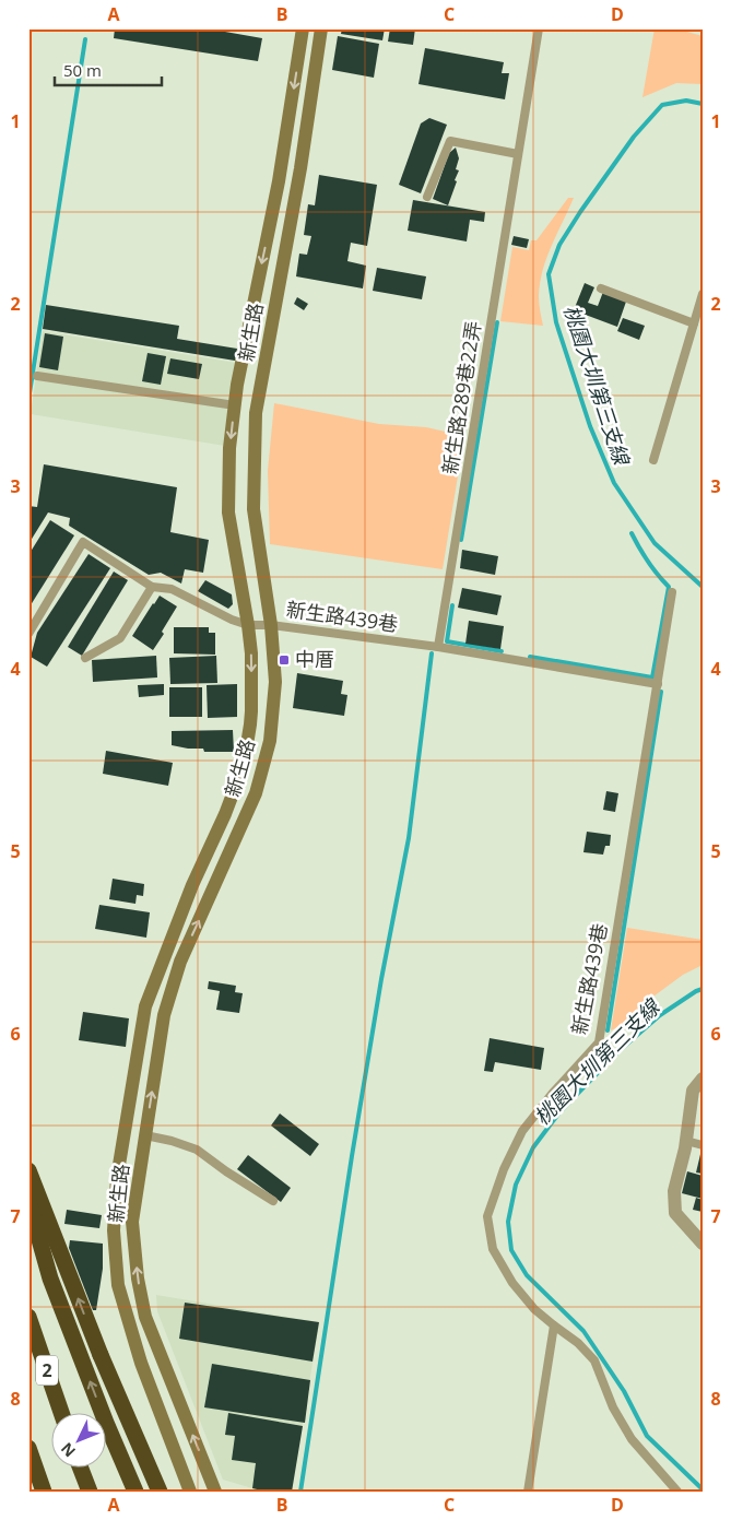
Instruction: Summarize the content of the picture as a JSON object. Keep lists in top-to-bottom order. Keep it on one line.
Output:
{"streets":{"highway":["2"],"main road":["新生路"],"lane":["新生路289巷22弄","新生路439巷"]},"crossings":[["新生路","新生路439巷"],["新生路289巷22弄","新生路439巷"]],"water":["桃園大圳第三支線"],"places":{"transit":["中厝"]},"scale_bar":"50 m","north":"bottom left","grid":{"columns":["A","B","C","D"],"rows":["1","2","3","4","5","6","7","8"]}}
